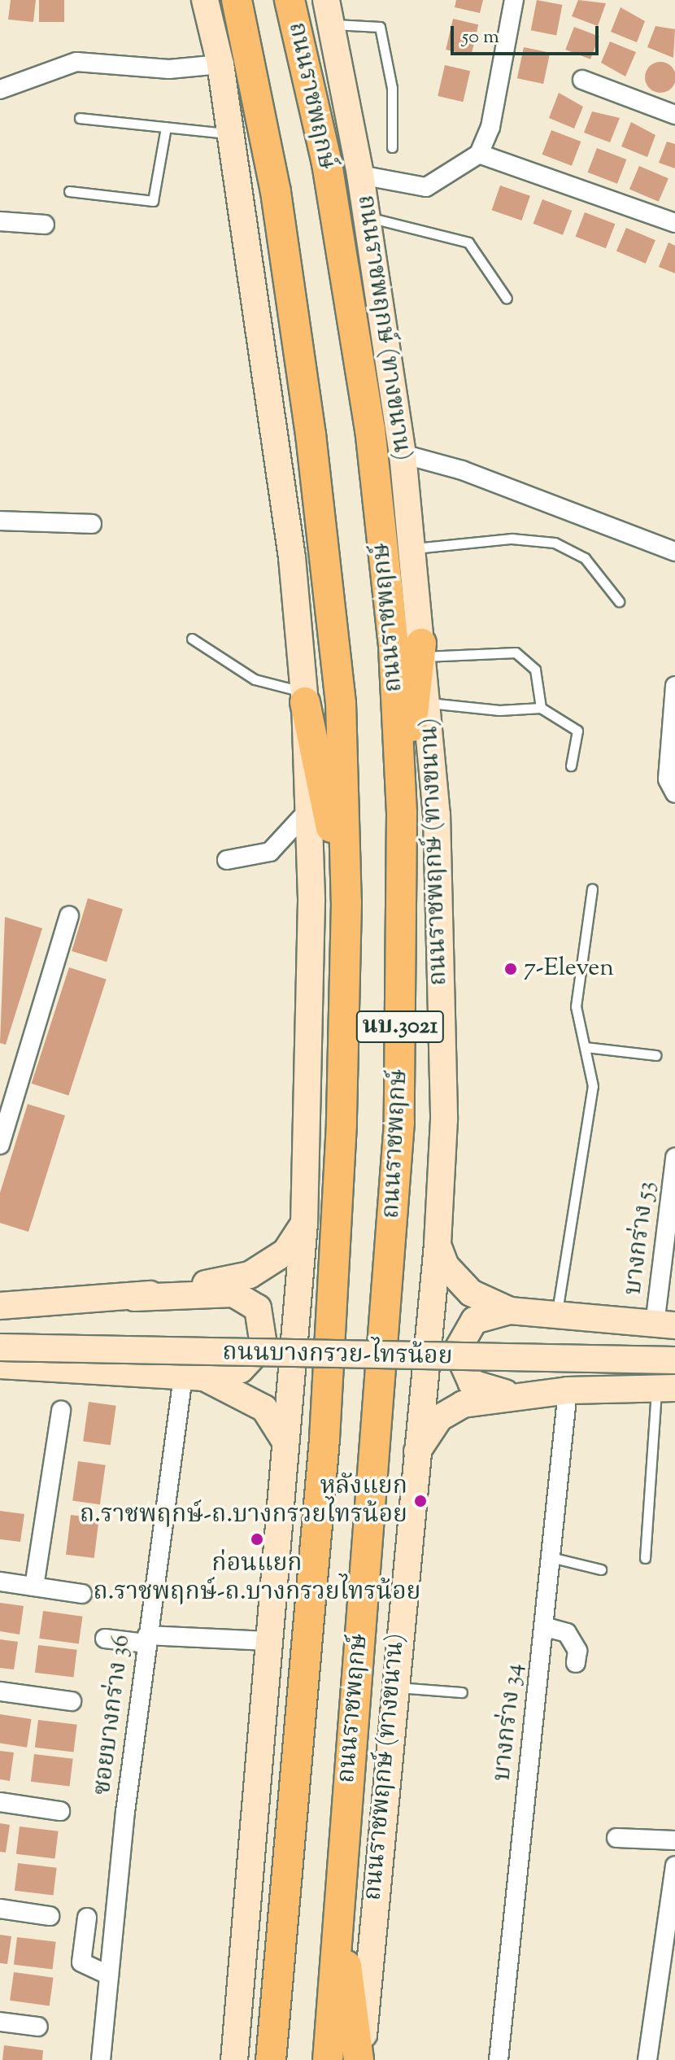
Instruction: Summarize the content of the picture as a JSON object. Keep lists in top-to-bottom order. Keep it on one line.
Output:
{"streets":{"main road":["ถนนราชพฤกษ์","ถนนราชพฤกษ์ (ทางขนาน)","นบ.3021","ถนนบางกรวย-ไทรน้อย"],"street":["บางกร่าง 53","ซอยบางกร่าง 36","บางกร่าง 34"]},"places":["7-Eleven","หลังแยก ถ.ราชพฤกษ์-ถ.บางกรวยไทรน้อย","ก่อนแยก ถ.ราชพฤกษ์-ถ.บางกรวยไทรน้อย"],"scale_bar":"50 m"}
